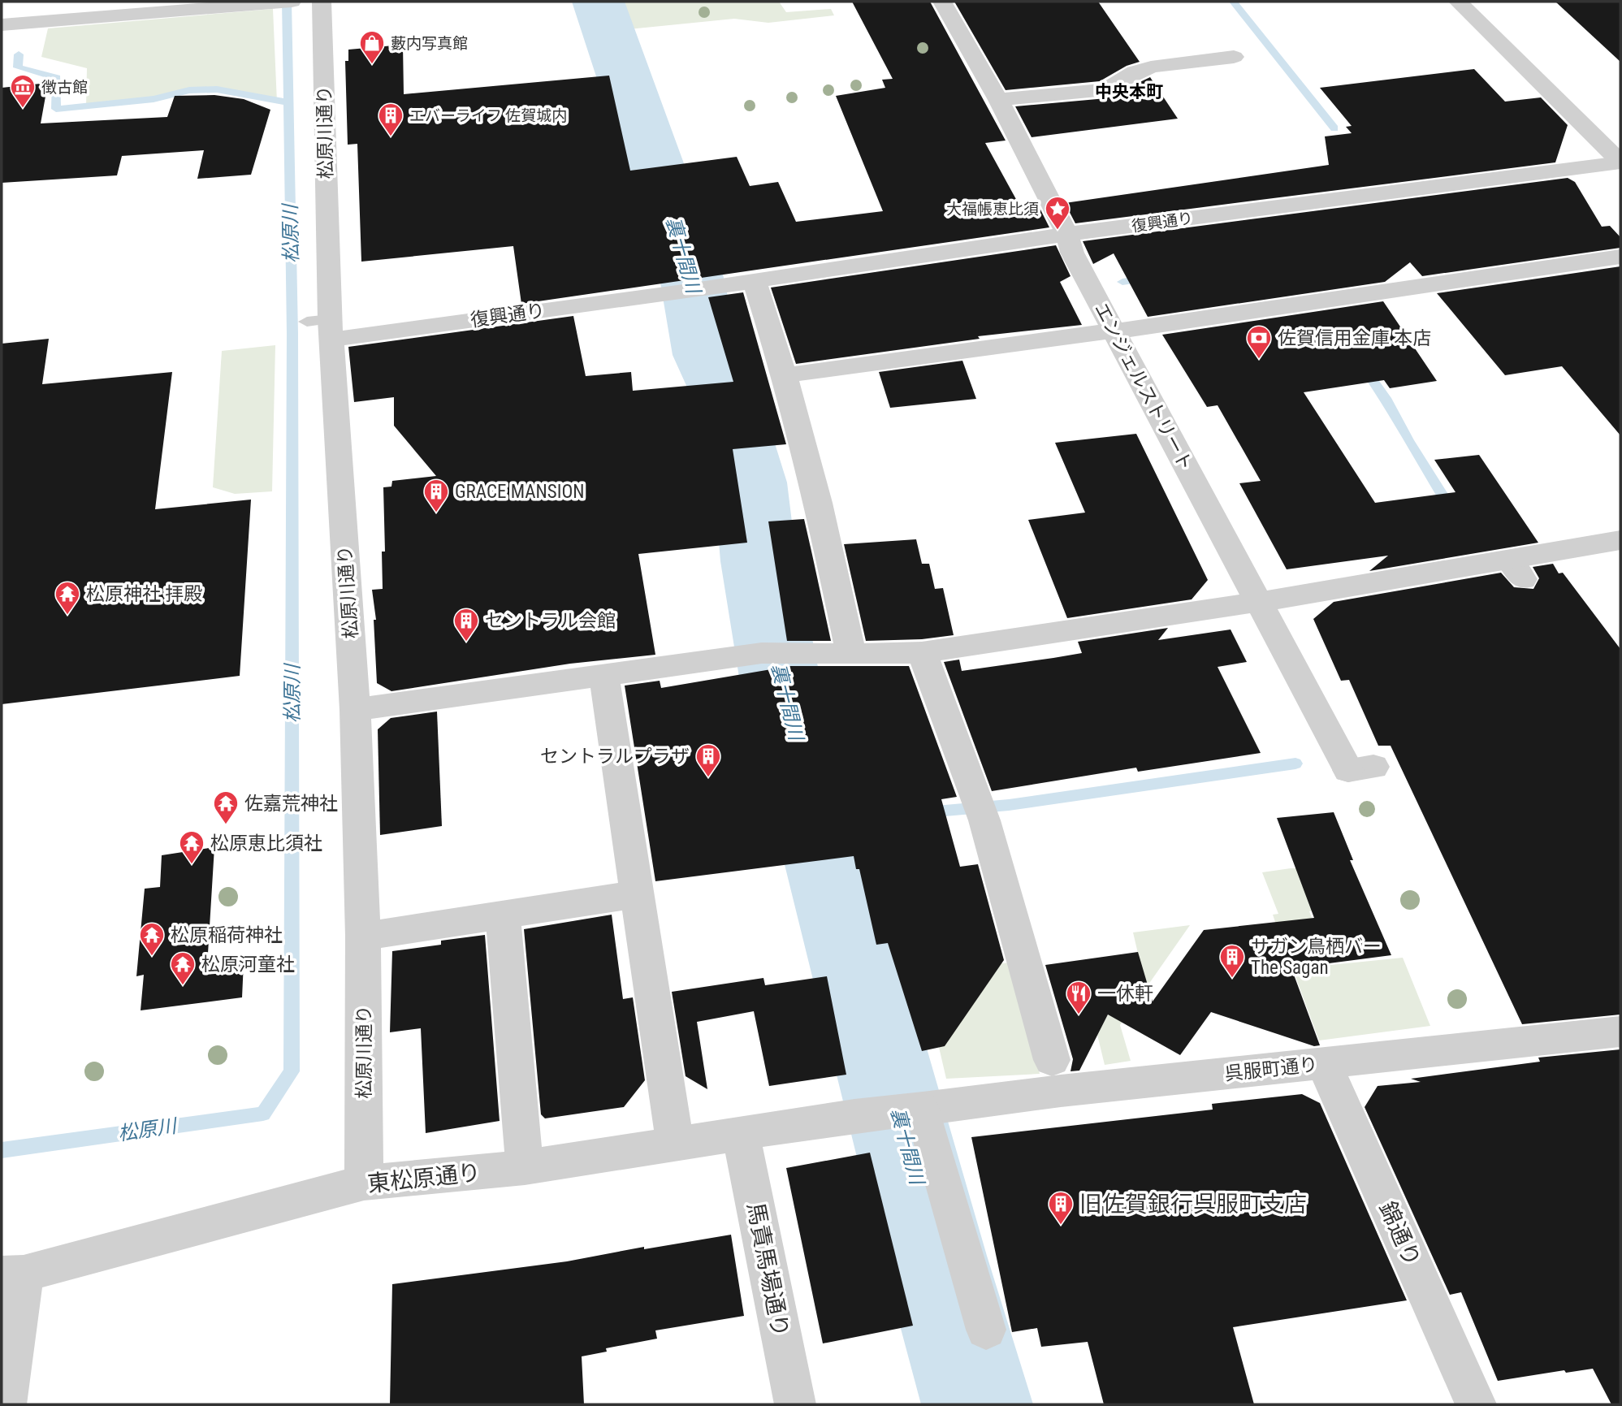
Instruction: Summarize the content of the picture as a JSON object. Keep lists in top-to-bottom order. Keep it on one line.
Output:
{"streets":{"street":["松原川通り","復興通り","エンジェルストリート","呉服町通り","東松原通り","錦通り","馬責馬場通り"]},"crossings":[["松原川通り","復興通り"],["松原川通り","東松原通り"],["復興通り","エンジェルストリート"],["呉服町通り","東松原通り"],["呉服町通り","錦通り"],["東松原通り","馬責馬場通り"]],"districts":["中央本町"],"water":["松原川","裏十間川"],"places":{"shop":["藪内写真館"],"museum":["徴古館"],"building":["エバーライフ 佐賀城内","GRACE MANSION","セントラル会館","セントラルプラザ","サガン鳥栖バー The Sagan","旧佐賀銀行呉服町支店"],"place":["大福帳恵比須"],"bank":["佐賀信用金庫 本店"],"temple":["松原神社 拝殿","佐嘉荒神社","松原恵比須社","松原稲荷神社","松原河童社"],"restaurant":["一休軒"]}}
